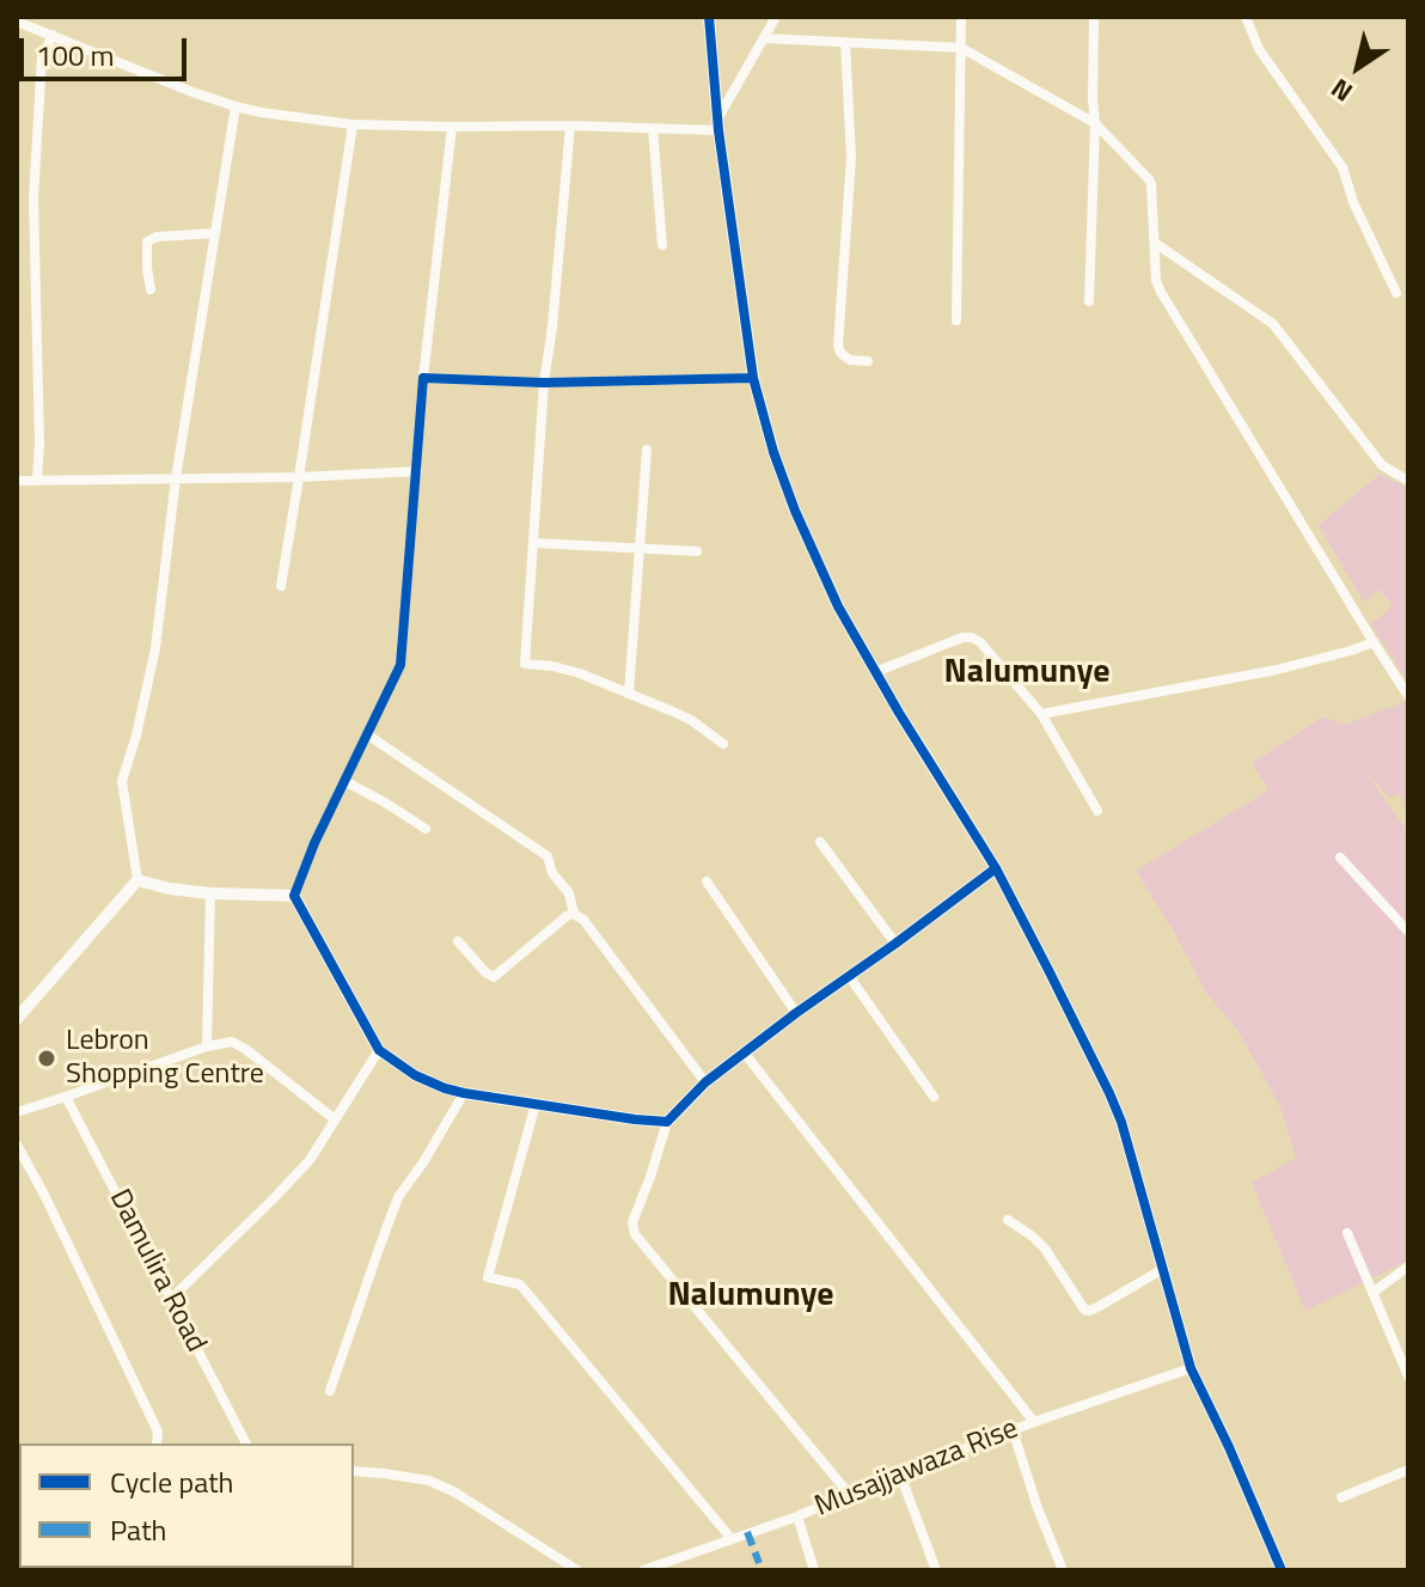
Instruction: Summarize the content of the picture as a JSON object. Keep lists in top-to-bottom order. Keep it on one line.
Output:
{"streets":{"street":["Damulira Road","Musajjawaza Rise"]},"districts":["Nalumunye","Nalumunye"],"places":["Lebron Shopping Centre"],"legend":["Cycle path","Path"],"scale_bar":"100 m","north":"bottom left"}
